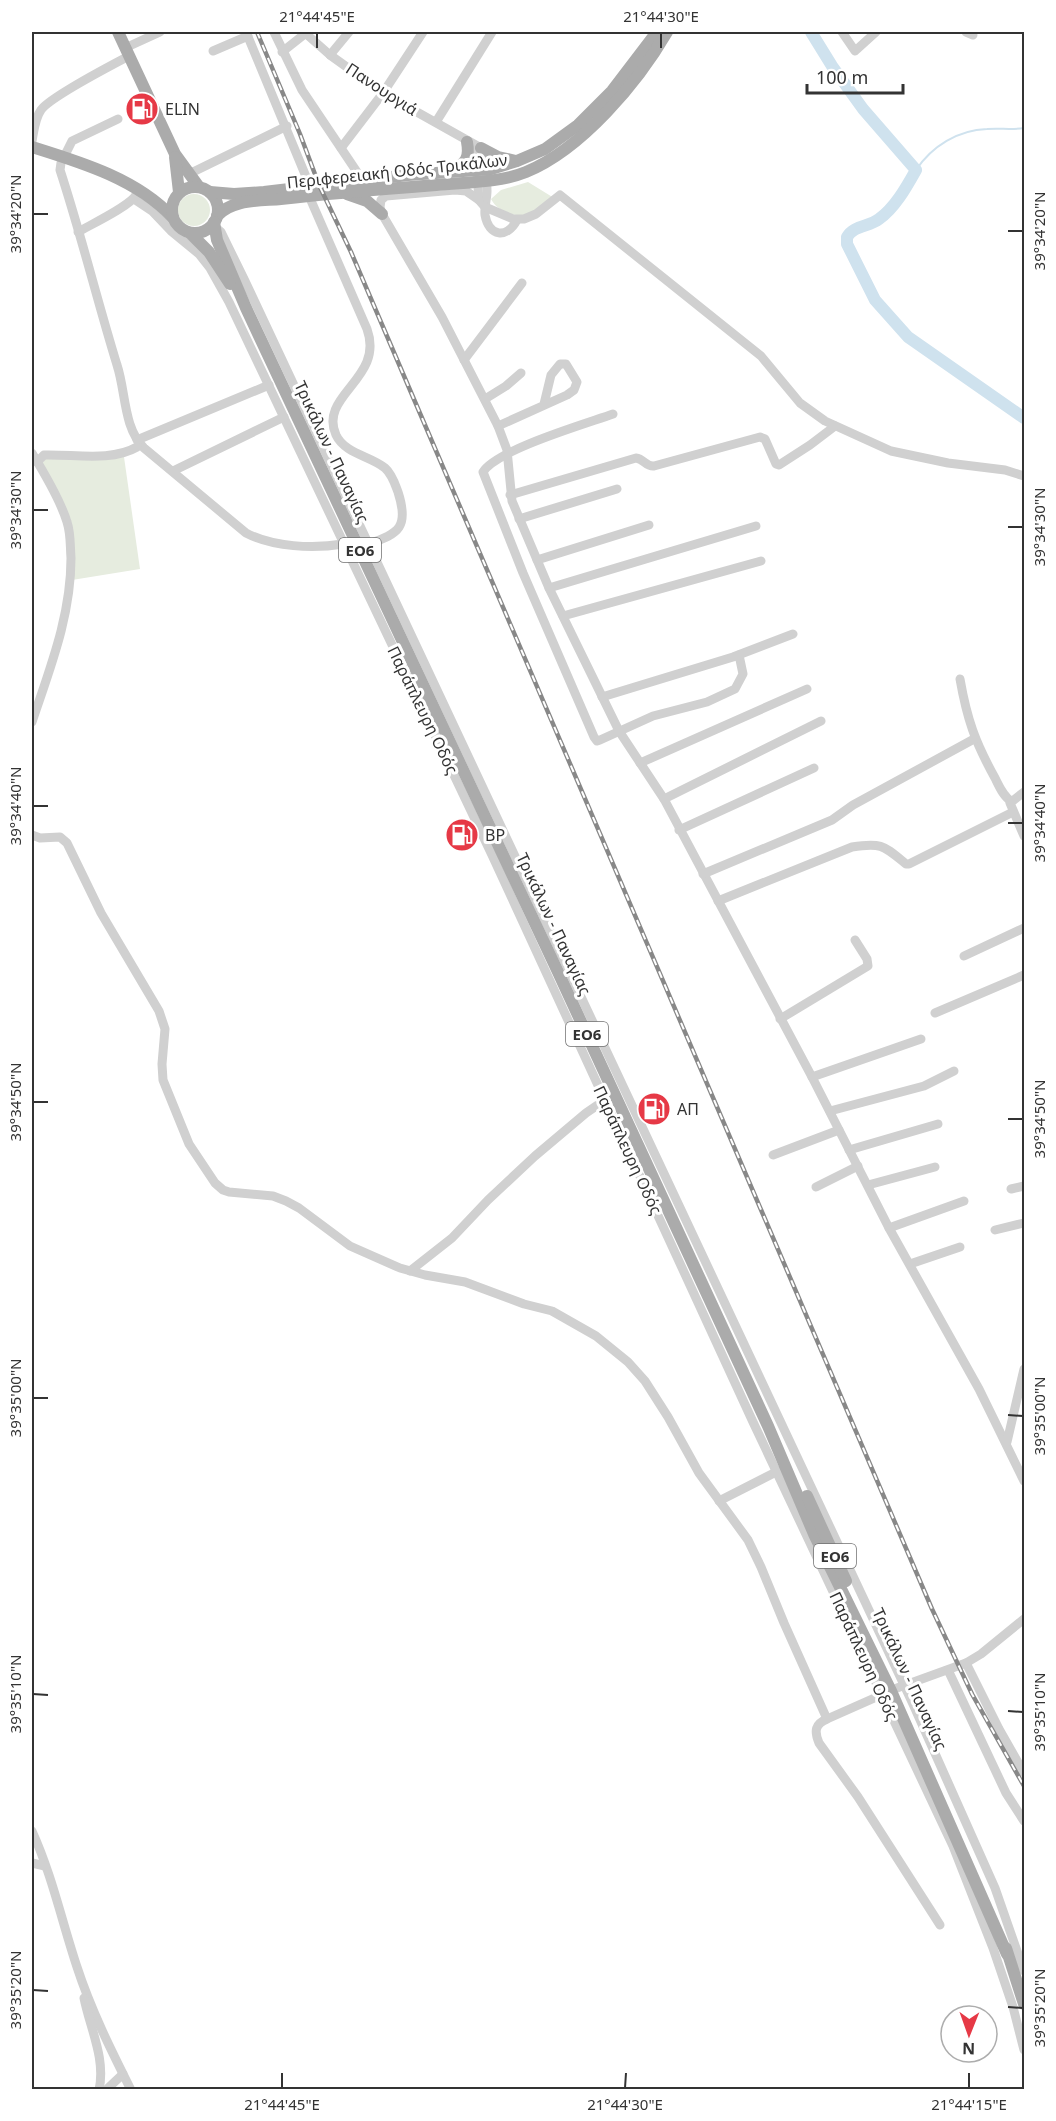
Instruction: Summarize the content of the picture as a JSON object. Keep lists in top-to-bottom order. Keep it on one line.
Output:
{"streets":{"main road":["Περιφερειακή Οδός Τρικάλων","Τρικάλων - Παναγίας","ΕΟ6"],"street":["Πανουργιά","Παράπλευρη Οδός"]},"crossings":[["Περιφερειακή Οδός Τρικάλων","Τρικάλων - Παναγίας"],["Περιφερειακή Οδός Τρικάλων","ΕΟ6"],["Περιφερειακή Οδός Τρικάλων","Παράπλευρη Οδός"],["Τρικάλων - Παναγίας","ΕΟ6"],["Τρικάλων - Παναγίας","Παράπλευρη Οδός"],["ΕΟ6","Παράπλευρη Οδός"]],"places":{"fuel station":["ELIN","BP","ΑΠ"]},"scale_bar":"100 m","north":"bottom","coordinates":["21°44'45\"E","21°44'30\"E","39°34'20\"N","39°34'30\"N","39°34'40\"N","39°34'50\"N","39°35'00\"N","39°35'10\"N","39°35'20\"N","21°44'15\"E"]}
